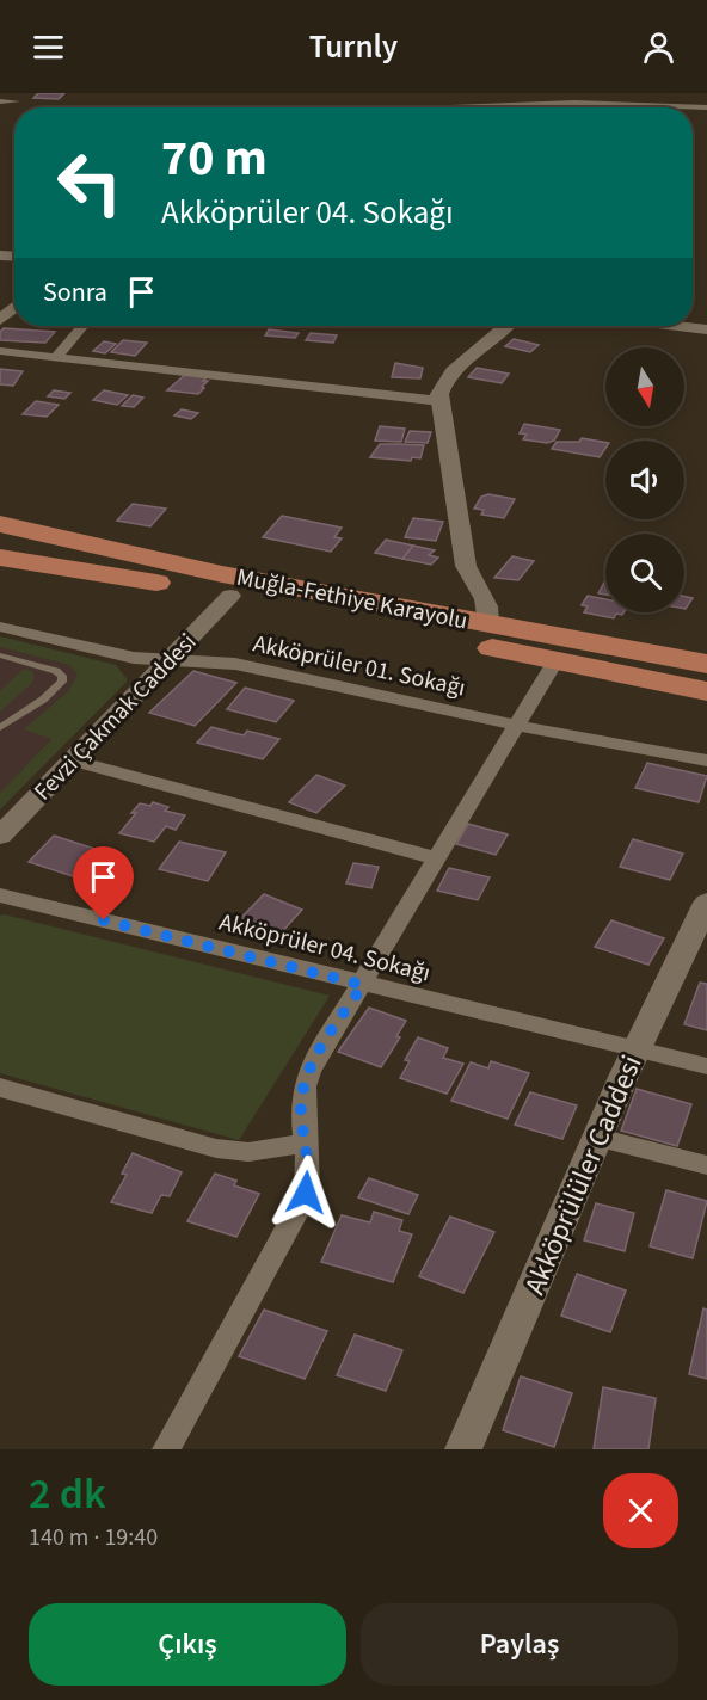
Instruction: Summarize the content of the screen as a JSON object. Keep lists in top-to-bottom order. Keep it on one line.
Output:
{"streets":{"highway":["Muğla-Fethiye Karayolu"],"street":["Akköprüler 01. Sokağı","Fevzi Çakmak Caddesi","Akköprüler 04. Sokağı","Akköprülüler Caddesi"]},"crossings":[["Muğla-Fethiye Karayolu","Fevzi Çakmak Caddesi"],["Akköprüler 01. Sokağı","Fevzi Çakmak Caddesi"],["Akköprüler 04. Sokağı","Akköprülüler Caddesi"]],"north":"bottom","page":{"header":"Turnly","turn":["70 m","Akköprüler 04. Sokağı"],"then":"Sonra","heading":["2 dk","140 m · 19:40"],"buttons":["Çıkış","Paylaş"]}}
